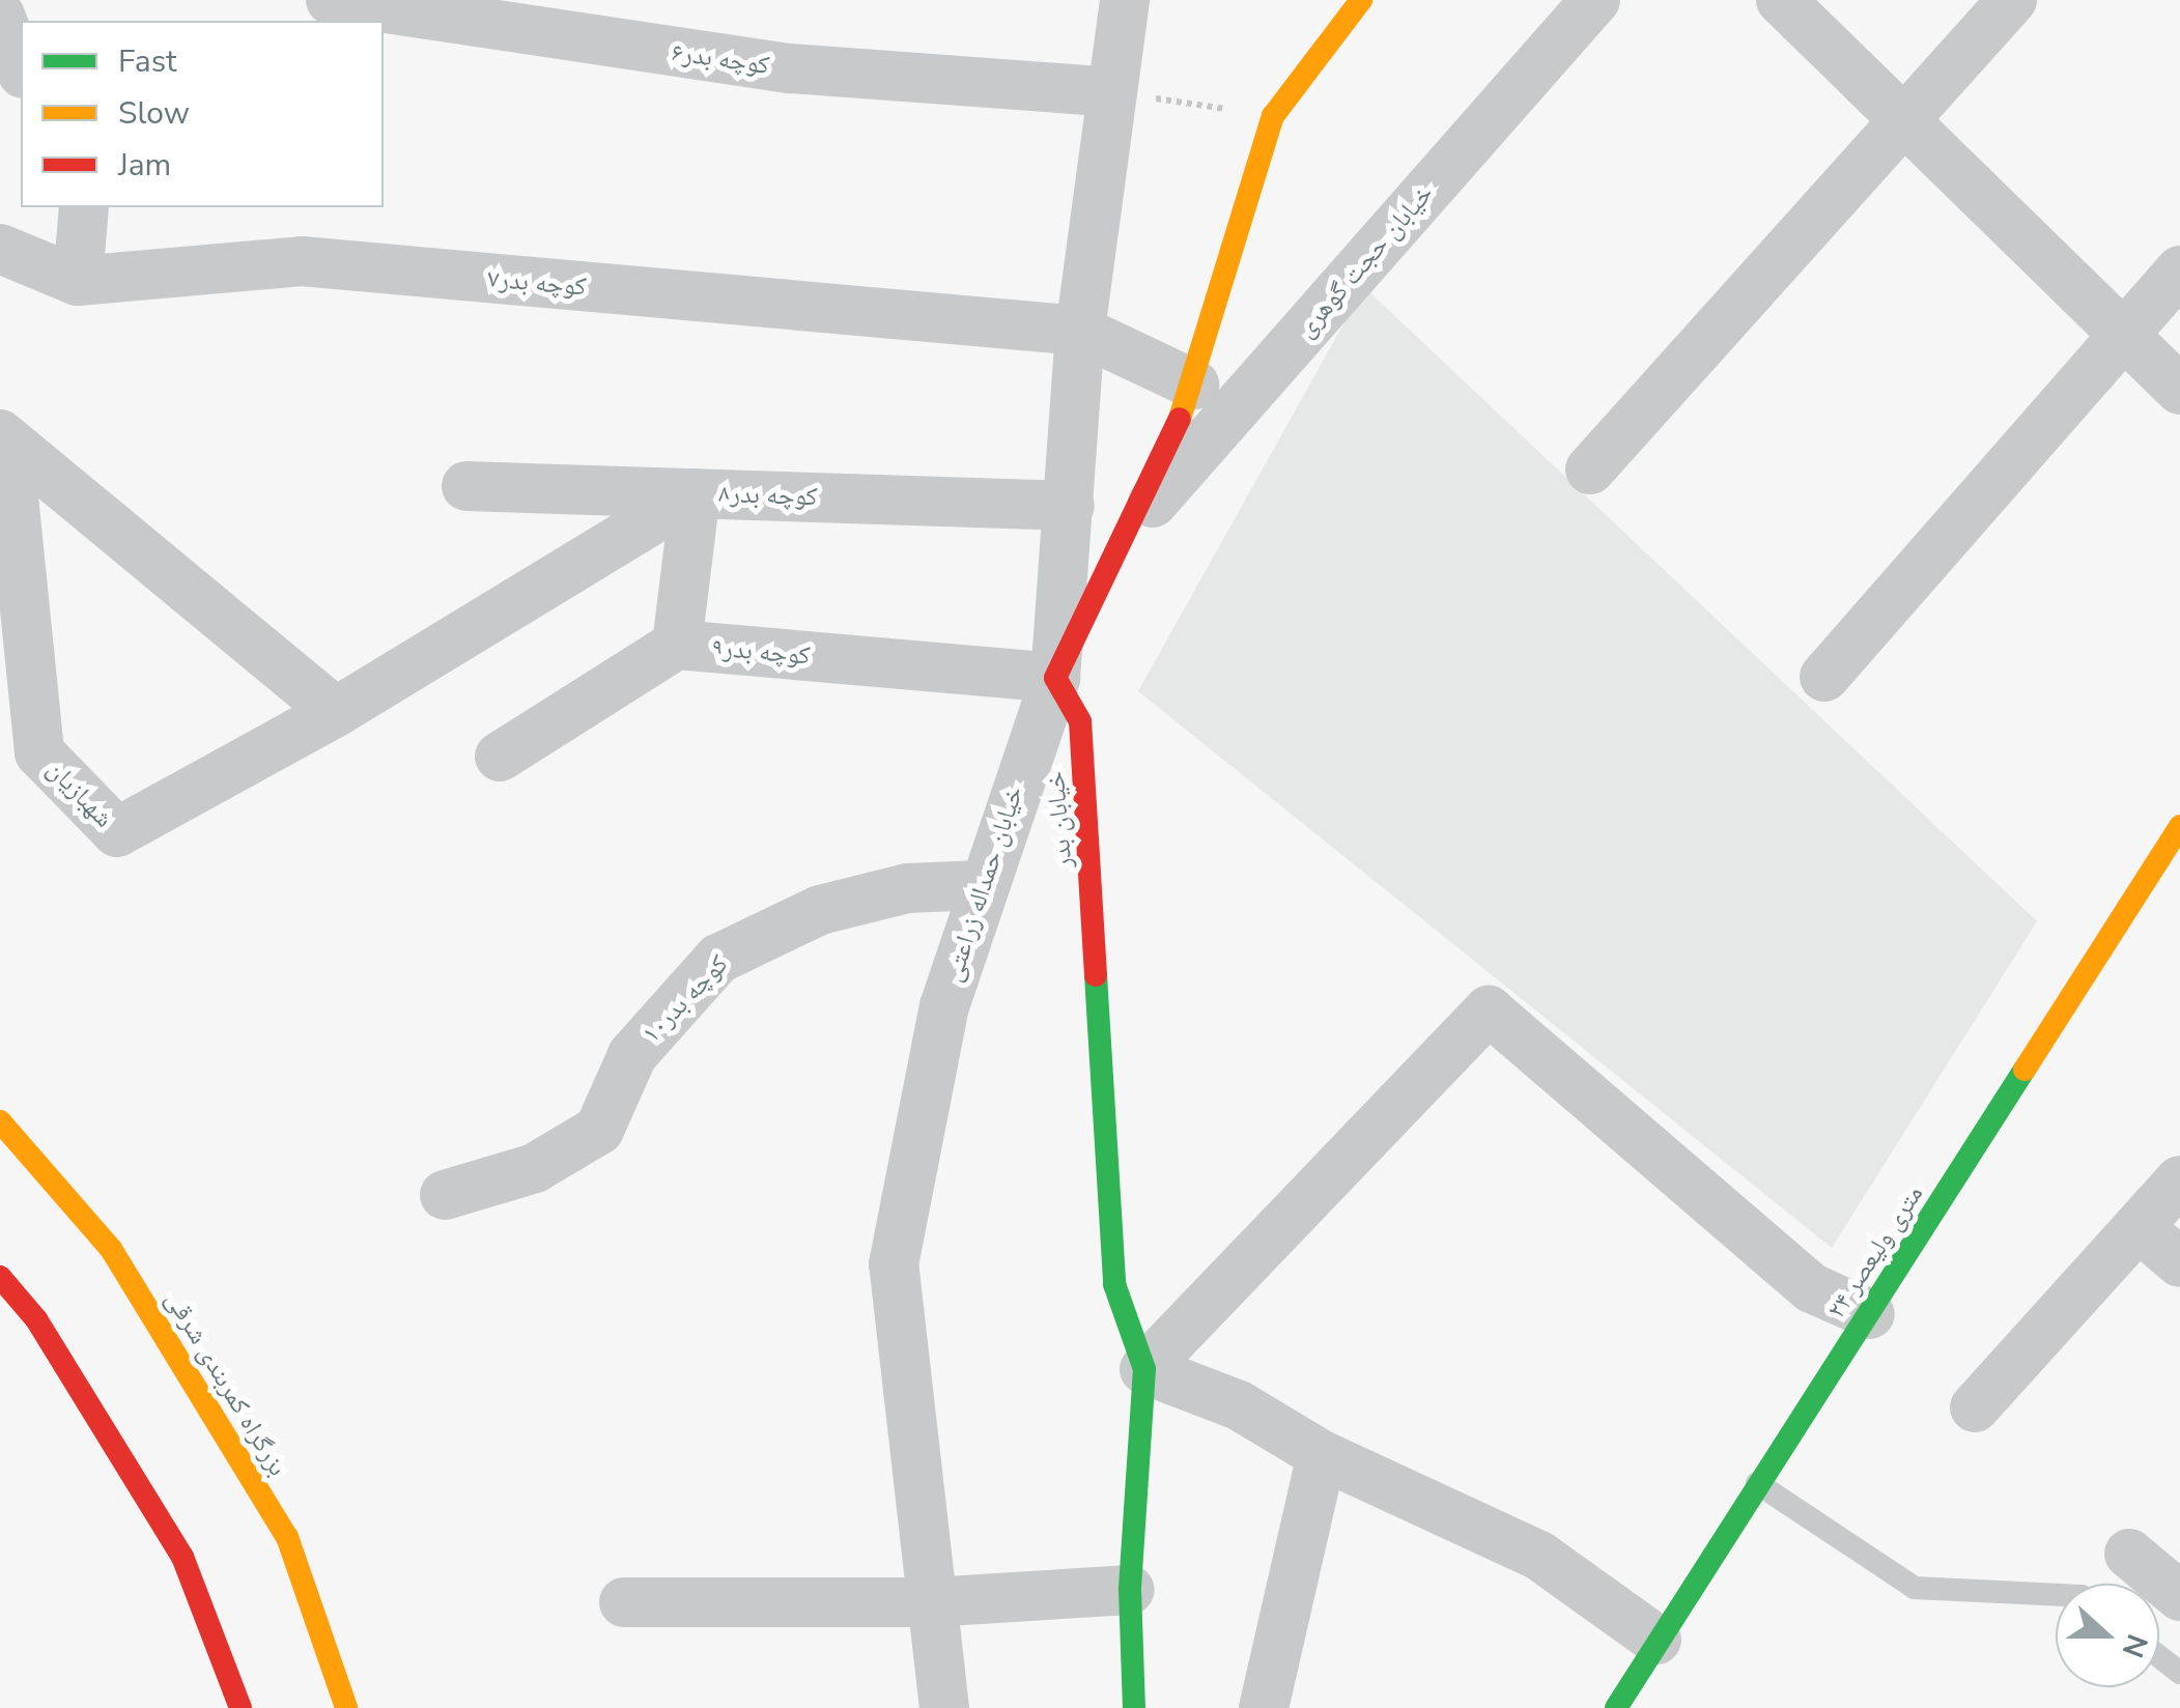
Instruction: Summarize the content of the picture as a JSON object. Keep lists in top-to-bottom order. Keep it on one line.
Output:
{"streets":{"main road":["خیابان بدر","۲۴ متری ولیعصر","بزرگراه کمربندی شرقی"],"street":["کوچه بدر۶","خیابان حجت گوهری","کوچه بدر۷","کوچه بدر۸","کوچه بدر۹","شهبازیان","خیابان حمداله زراعتی","کوچه بدر۱۰"]},"crossings":[["کوچه بدر۶","خیابان حمداله زراعتی"],["کوچه بدر۷","خیابان حمداله زراعتی"],["کوچه بدر۸","خیابان حمداله زراعتی"],["کوچه بدر۹","خیابان بدر"],["کوچه بدر۹","خیابان حمداله زراعتی"],["خیابان بدر","خیابان حمداله زراعتی"],["خیابان حمداله زراعتی","کوچه بدر۱۰"]],"legend":["Fast","Slow","Jam"],"north":"right"}
